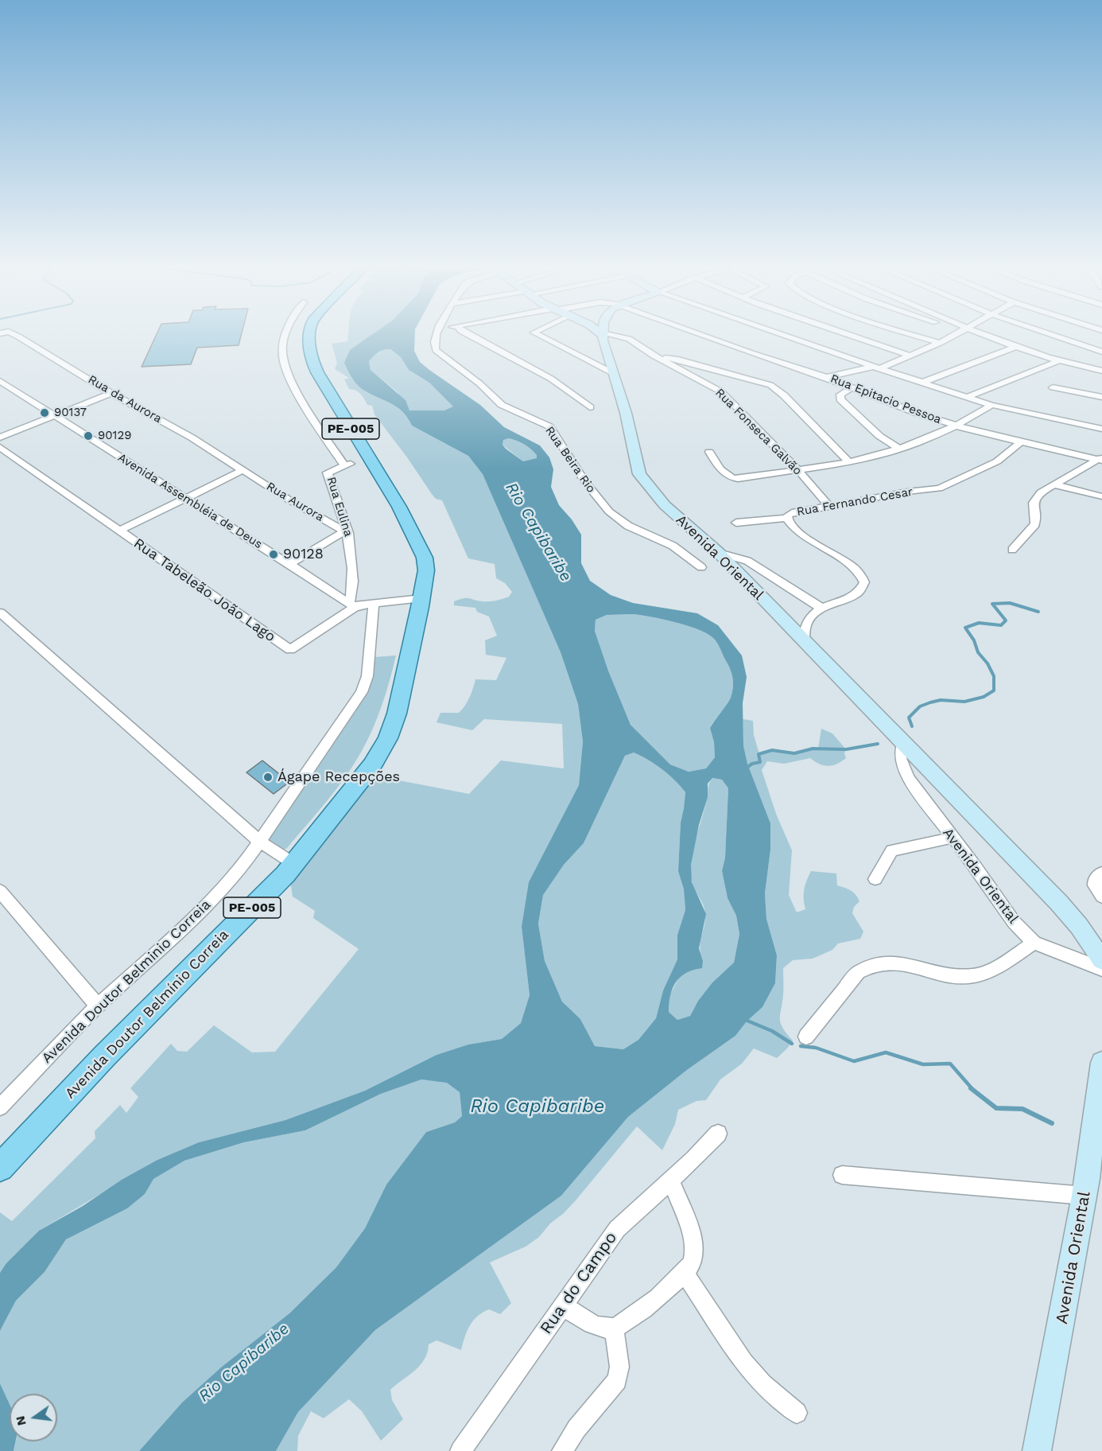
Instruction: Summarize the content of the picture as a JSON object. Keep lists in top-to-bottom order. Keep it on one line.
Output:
{"streets":{"main road":["PE-005","Avenida Doutor Belmínio Correia"],"street":["Rua da Aurora","Rua Epitacio Pessoa","Rua Fonseca Galvão","Rua Beira Rio","Avenida Assembléia de Deus","Rua Aurora","Rua Fernando Cesar","Rua Eulina","Avenida Oriental","Rua Tabeleão João Lago","Avenida Doutor Belminio Correia","Rua do Campo"]},"crossings":[["Rua da Aurora","Rua Aurora"],["Rua Epitacio Pessoa","Rua Fernando Cesar"],["Rua Fonseca Galvão","Rua Fernando Cesar"],["Avenida Assembléia de Deus","Rua Eulina"],["Avenida Assembléia de Deus","Rua Tabeleão João Lago"],["Rua Aurora","Rua Eulina"],["Rua Fernando Cesar","Avenida Oriental"],["Rua Eulina","Rua Tabeleão João Lago"],["Rua Tabeleão João Lago","Avenida Doutor Belminio Correia"],["Rua Tabeleão João Lago","Avenida Doutor Belmínio Correia"]],"water":["Rio Capibaribe"],"places":["90137","90129","90128","Ágape Recepções"],"north":"left"}
